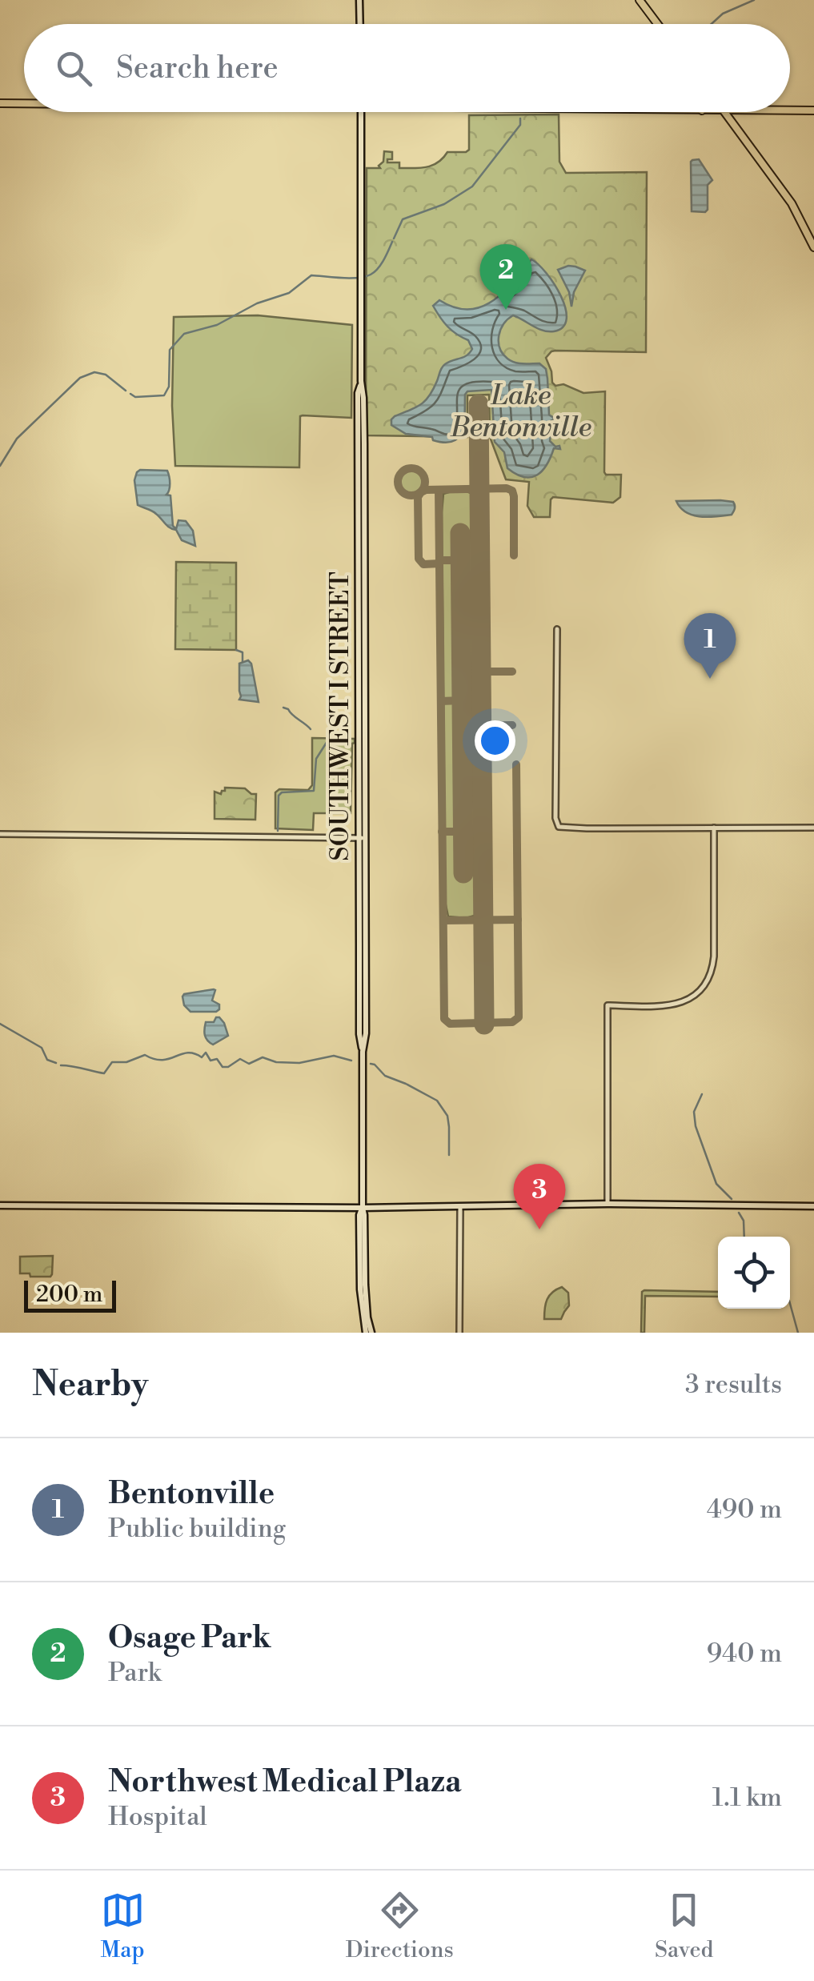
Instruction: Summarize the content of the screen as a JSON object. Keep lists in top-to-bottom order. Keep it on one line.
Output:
{"streets":{"main road":["SOUTHWEST I STREET"]},"water":["Lake Bentonville"],"scale_bar":"200 m","page":{"search":"Search here","pins":["2","1","3"],"scale":"200 m","heading":["Nearby","3 results"],"list":[{"mark":"1","name":"Bentonville","note":"Public building","value":"490 m"},{"mark":"2","name":"Osage Park","note":"Park","value":"940 m"},{"mark":"3","name":"Northwest Medical Plaza","note":"Hospital","value":"1.1 km"}],"nav":["Map","Directions","Saved"]}}
